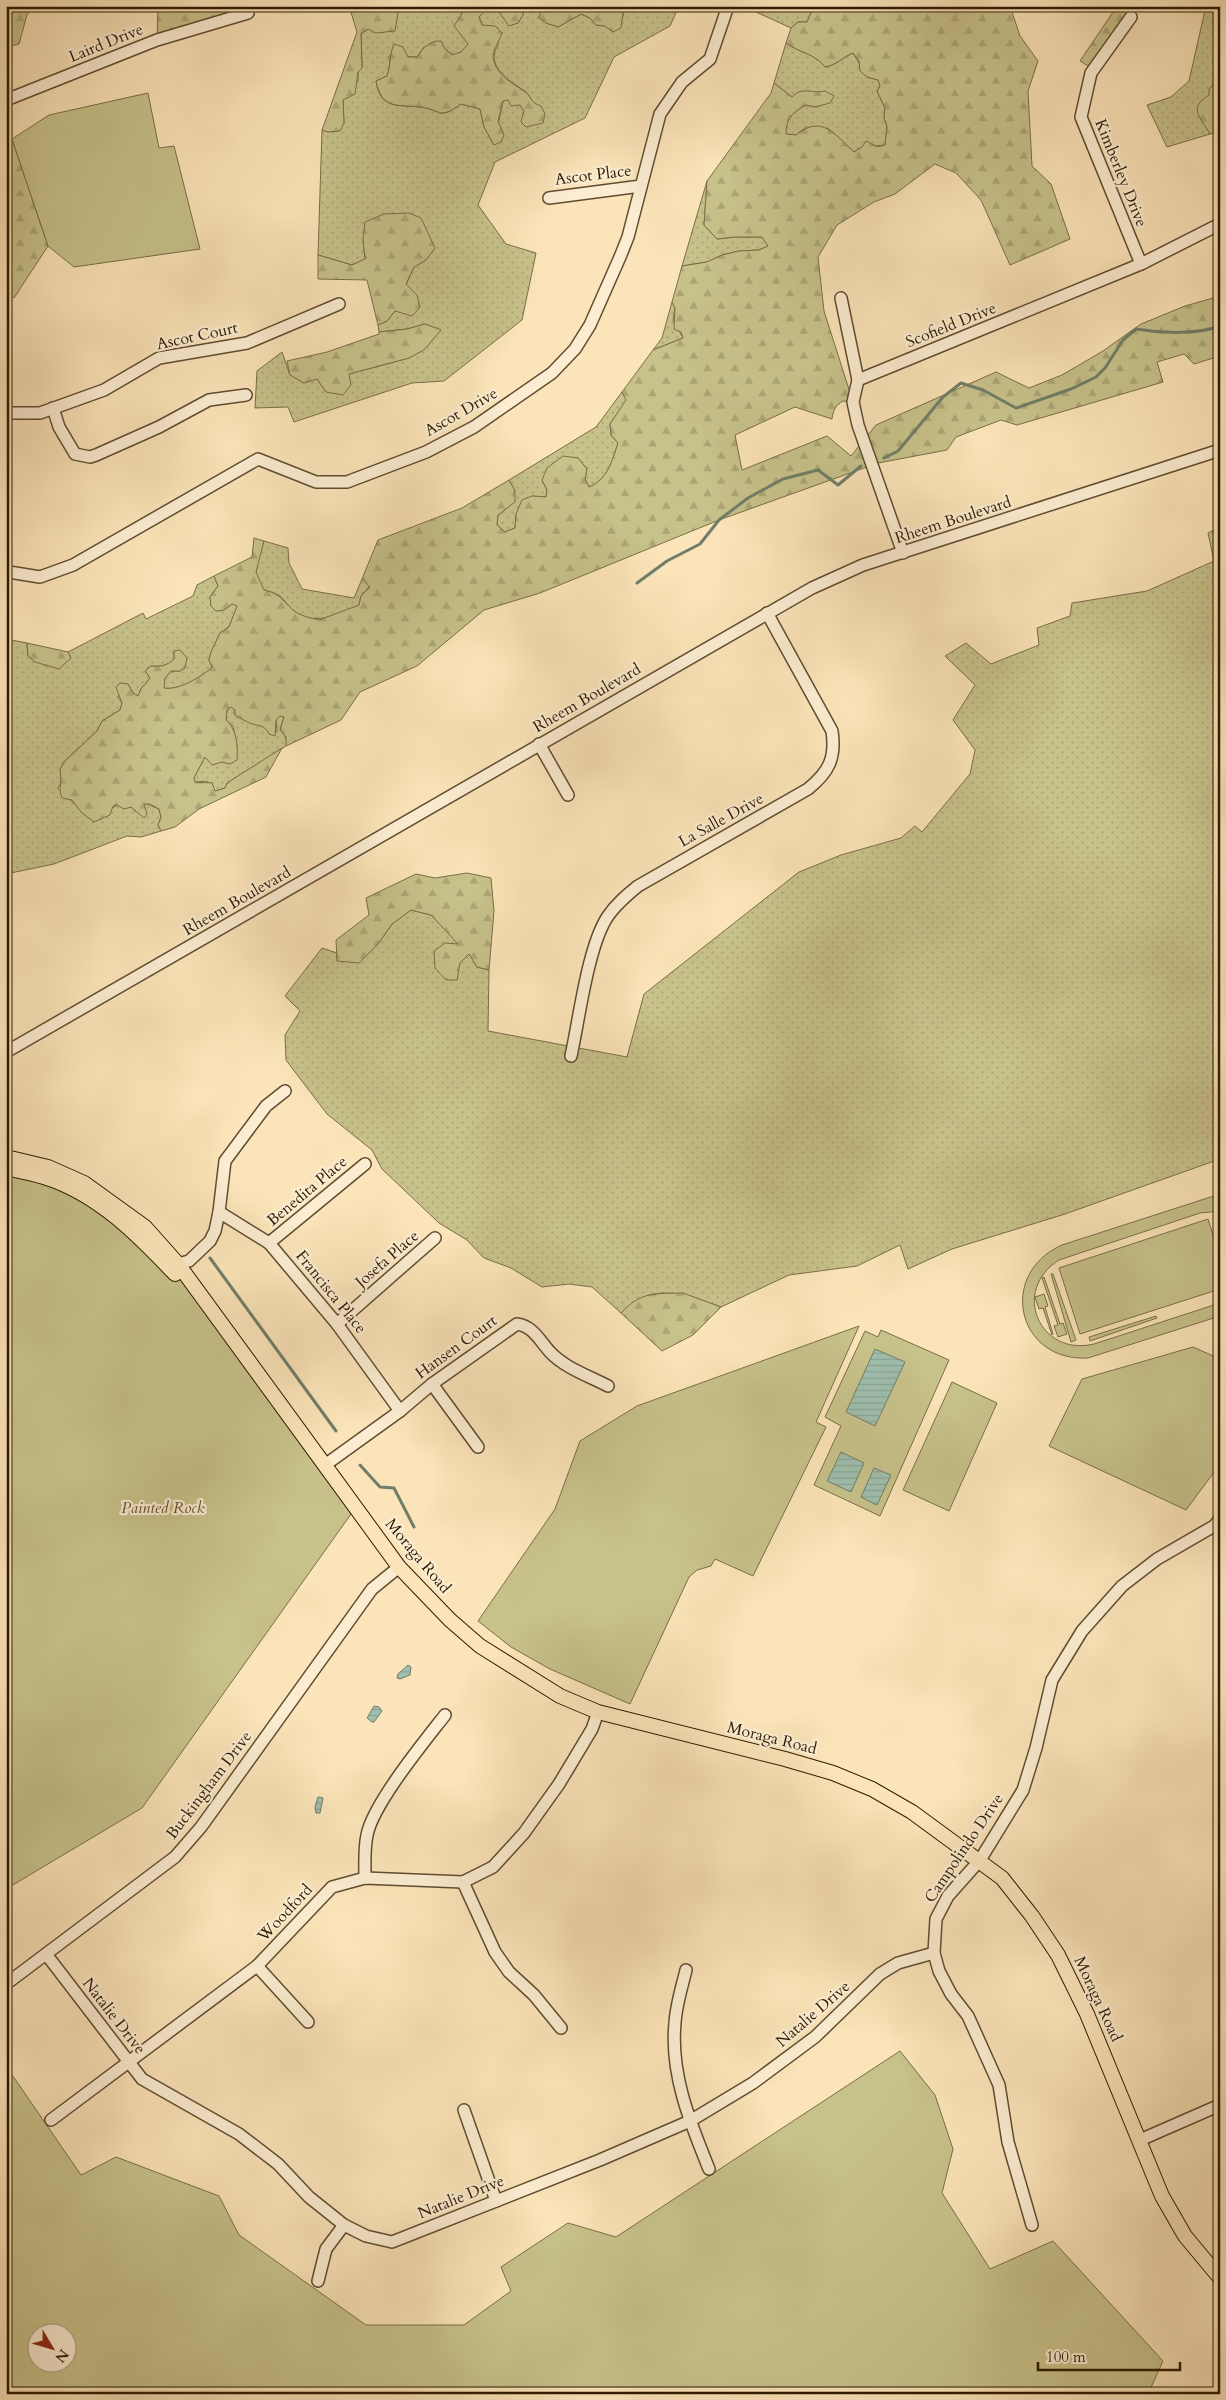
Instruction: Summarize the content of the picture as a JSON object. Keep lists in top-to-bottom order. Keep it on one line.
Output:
{"streets":{"main road":["Moraga Road"],"street":["Laird Drive","Kimberley Drive","Ascot Place","Scofield Drive","Ascot Court","Ascot Drive","Rheem Boulevard","La Salle Drive","Benedita Place","Josefa Place","Francisca Place","Hansen Court","Buckingham Drive","Campolindo Drive","Woodford","Natalie Drive"]},"crossings":[["Kimberley Drive","Scofield Drive"],["Ascot Place","Ascot Drive"],["Rheem Boulevard","La Salle Drive"],["Benedita Place","Francisca Place"],["Josefa Place","Francisca Place"],["Francisca Place","Hansen Court"],["Hansen Court","Moraga Road"],["Moraga Road","Buckingham Drive"],["Moraga Road","Campolindo Drive"],["Moraga Road","Woodford"],["Buckingham Drive","Natalie Drive"],["Campolindo Drive","Natalie Drive"],["Woodford","Natalie Drive"]],"parks":["Painted Rock"],"scale_bar":"100 m","north":"bottom right"}
